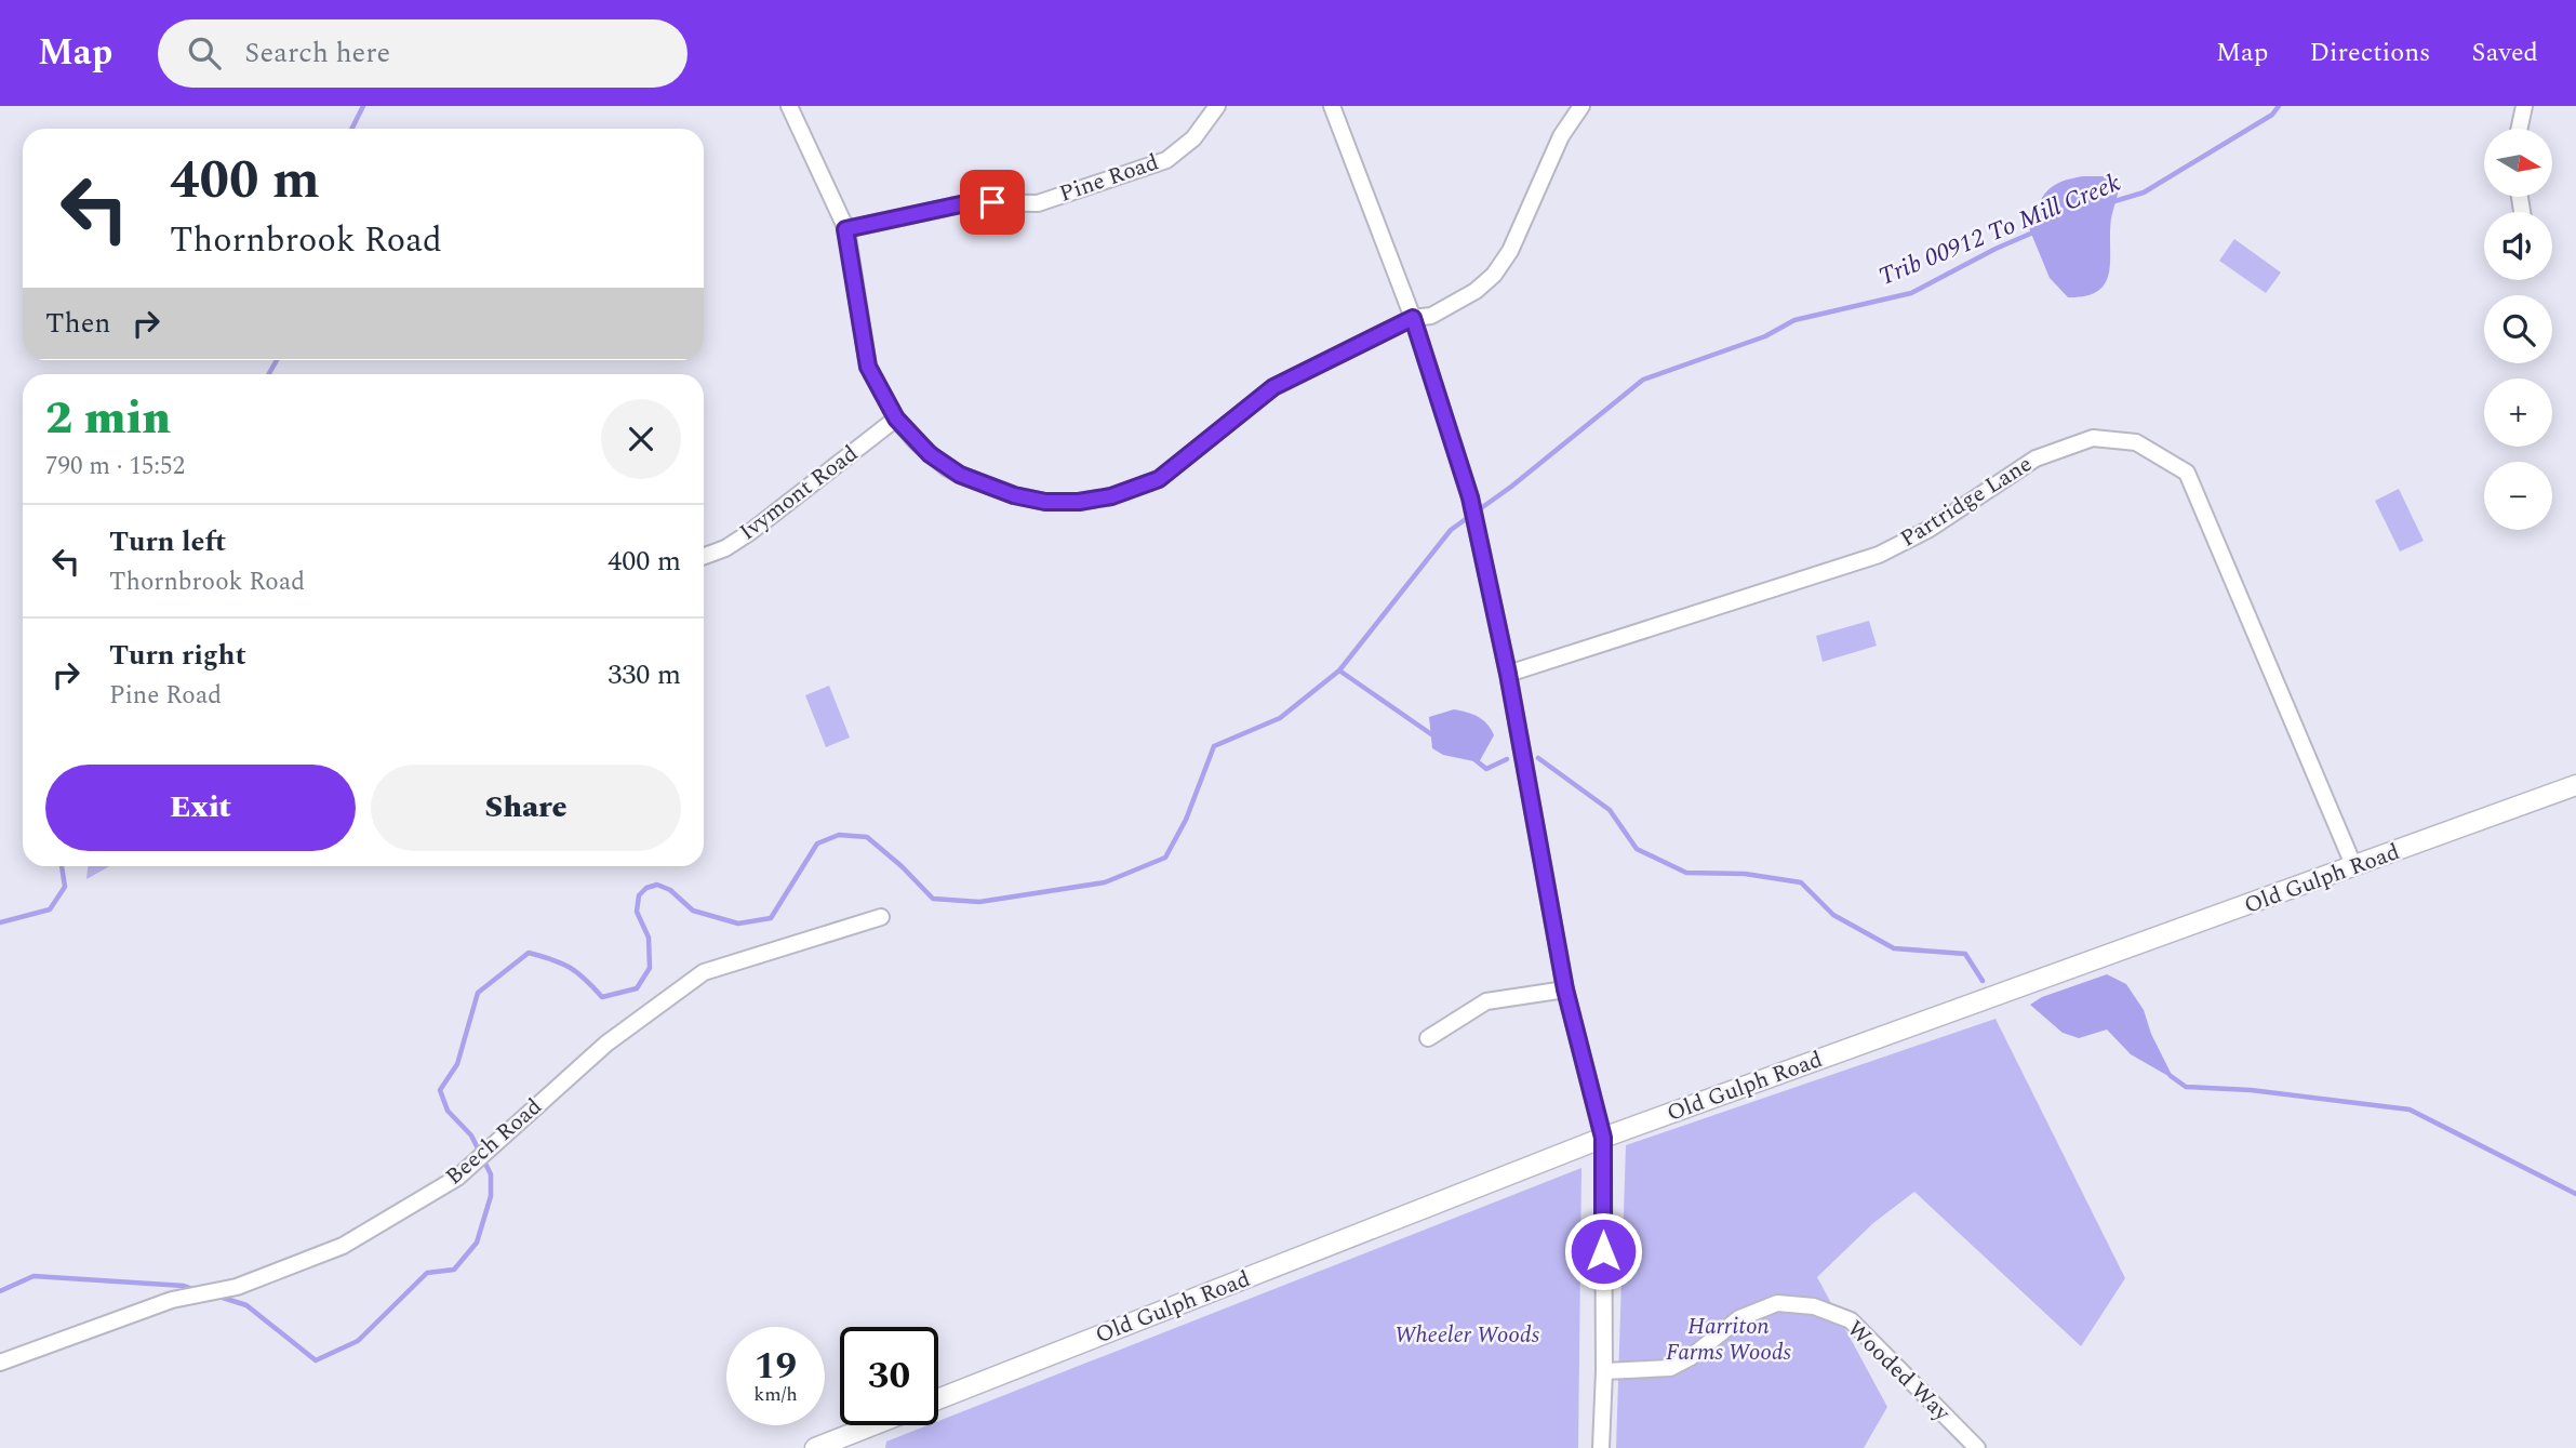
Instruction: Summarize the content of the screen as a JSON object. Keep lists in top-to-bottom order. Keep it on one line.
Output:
{"streets":{"street":["Pine Road","Ivymont Road","Partridge Lane","Old Gulph Road","Beech Road","Wooded Way"]},"crossings":[["Partridge Lane","Old Gulph Road"]],"water":["Trib 00912 To Mill Creek"],"parks":["Harriton Farms Woods","Wheeler Woods"],"north":"right","page":{"header":"Map","search":"Search here","nav":["Map","Directions","Saved"],"map_buttons":["+","−"],"turn":["400 m","Thornbrook Road"],"then":"Then","heading":["2 min","790 m · 15:52"],"list":[{"name":"Turn left","note":"Thornbrook Road","value":"400 m"},{"name":"Turn right","note":"Pine Road","value":"330 m"}],"buttons":["Exit","Share"],"speed":"19 km/h","limit":"30"}}
